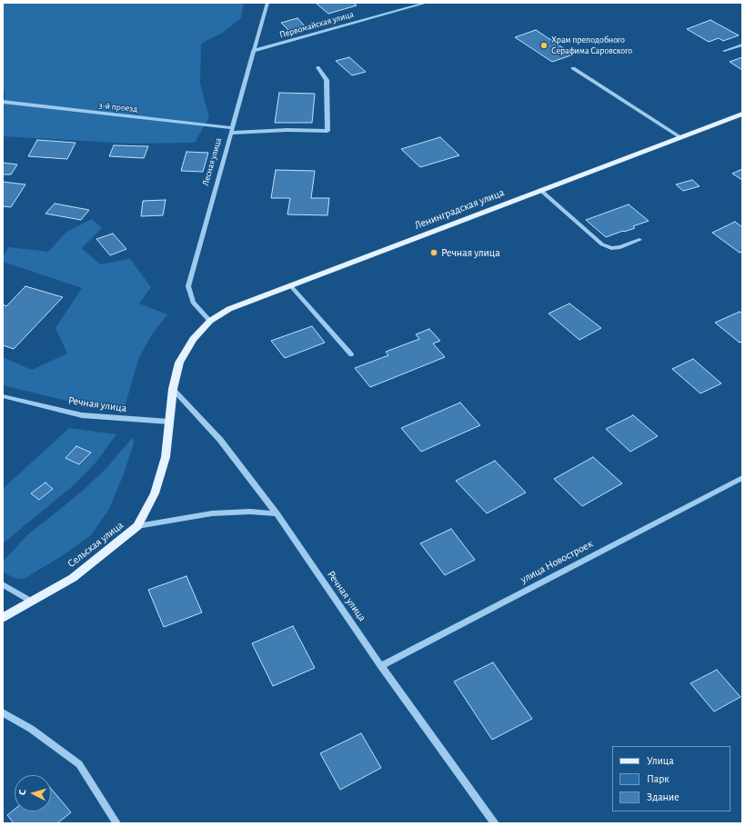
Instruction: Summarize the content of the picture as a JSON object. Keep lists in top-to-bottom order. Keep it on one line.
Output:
{"streets":{"main road":["Ленинградская улица","Сельская улица"],"street":["Первомайская улица","3-й проезд","Лесная улица","Речная улица","улица Новостроек"]},"crossings":[["Первомайская улица","Лесная улица"],["3-й проезд","Лесная улица"],["Лесная улица","Ленинградская улица"],["Ленинградская улица","Речная улица"],["Речная улица","Сельская улица"],["Речная улица","улица Новостроек"]],"places":["Храм преподобного Серафима Саровского","Речная улица"],"legend":["Улица","Парк","Здание"],"north":"left"}
